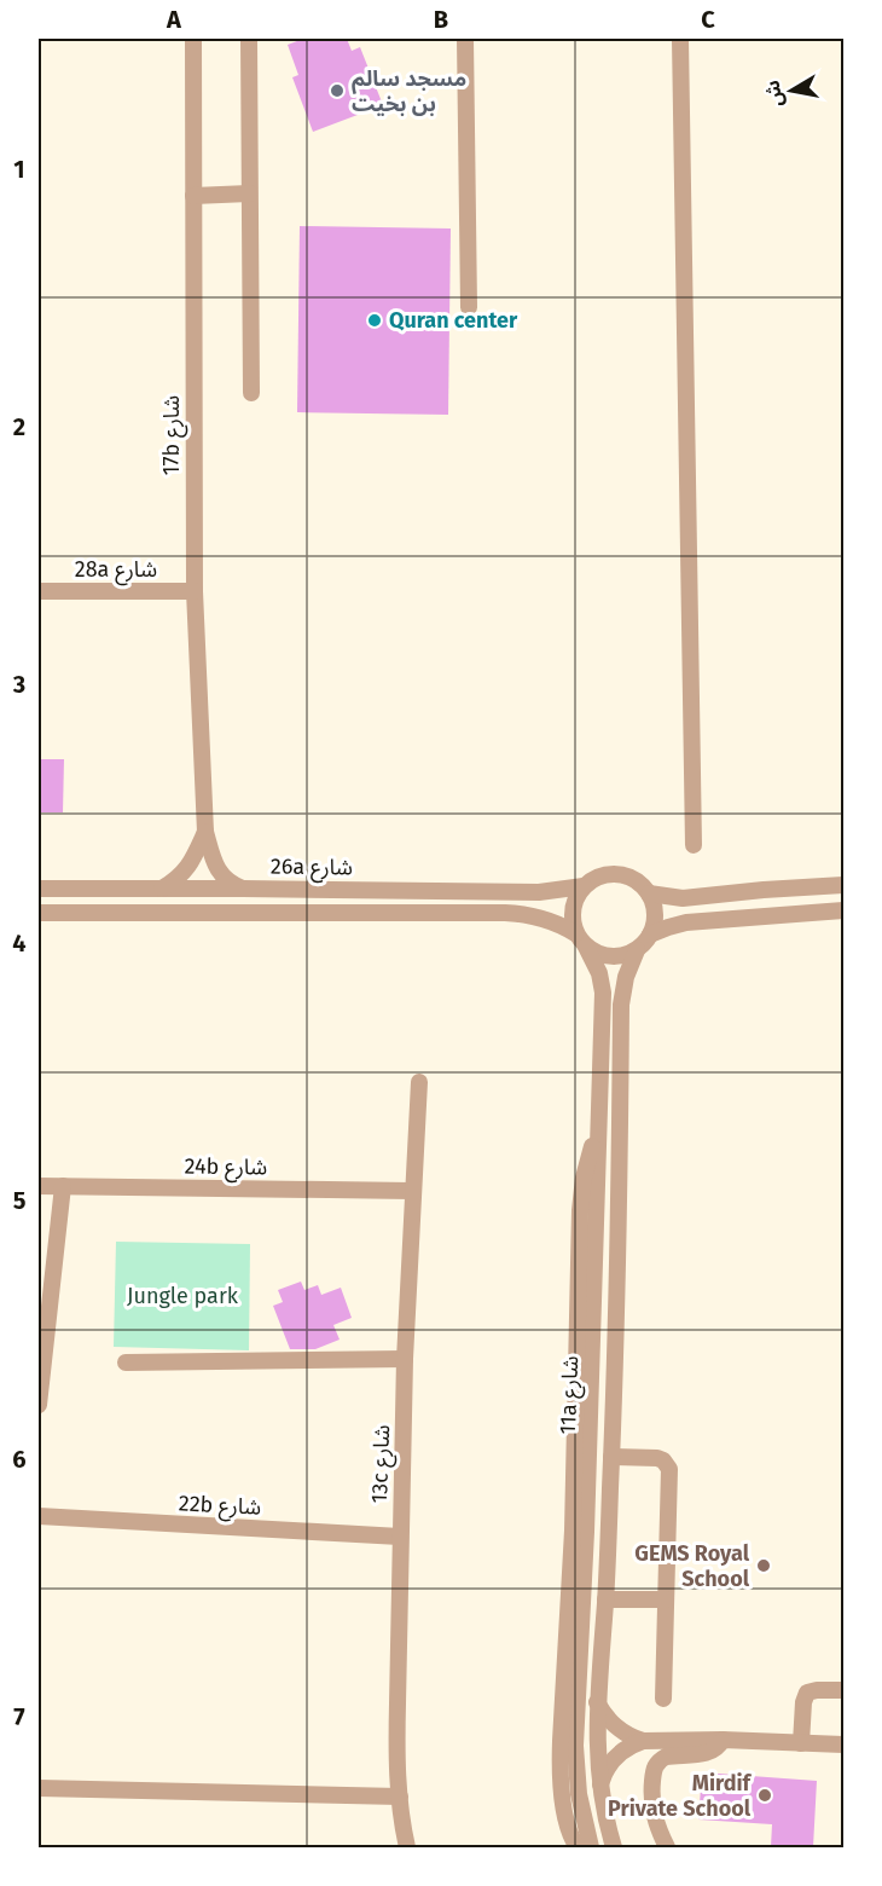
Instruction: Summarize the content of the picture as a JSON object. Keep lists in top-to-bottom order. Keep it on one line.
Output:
{"streets":{"street":["17b شارع","28a شارع","26a شارع","24b شارع","11a شارع","13c شارع","22b شارع"]},"crossings":[["17b شارع","28a شارع"],["17b شارع","26a شارع"],["26a شارع","11a شارع"],["24b شارع","13c شارع"],["13c شارع","22b شارع"]],"parks":["Jungle park"],"places":["مسجد سالم بن بخيت","Quran center","GEMS Royal School","Mirdif Private School"],"north":"left","grid":{"columns":["A","B","C"],"rows":["1","2","3","4","5","6","7"]}}
